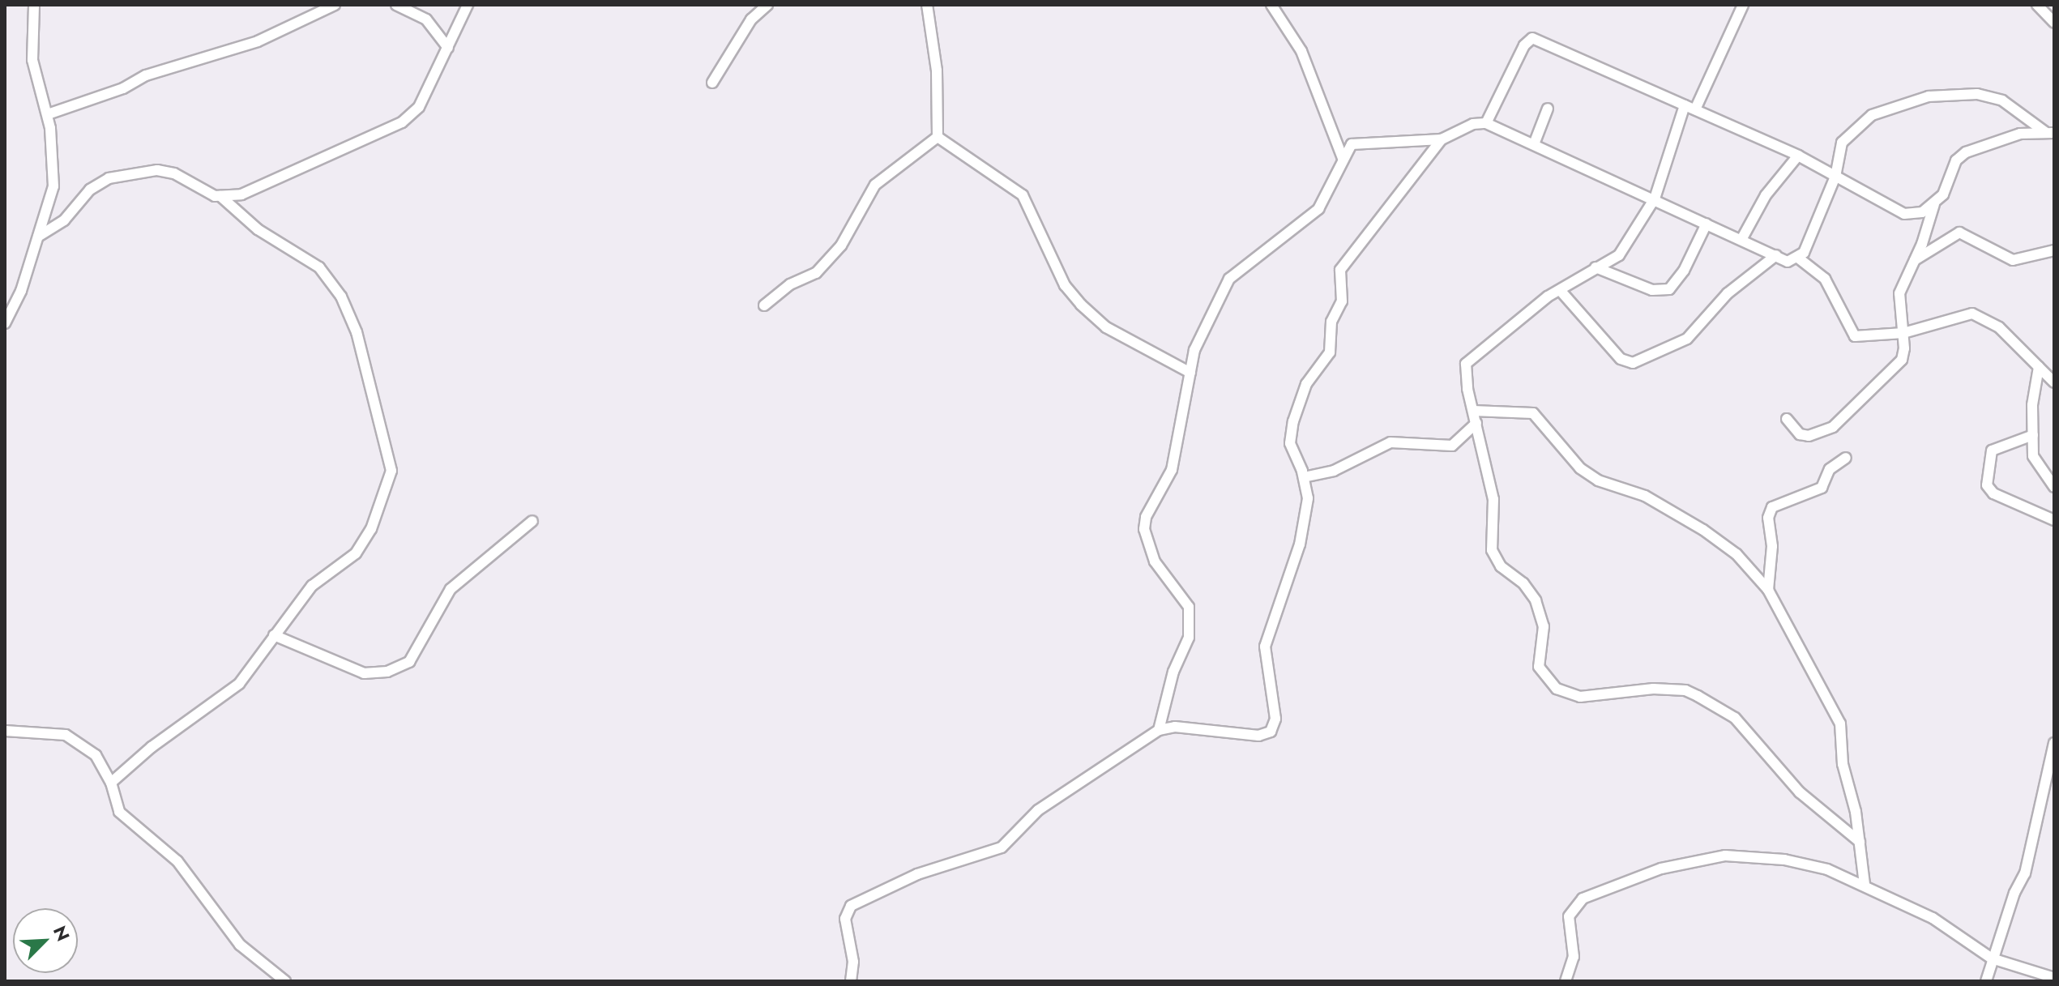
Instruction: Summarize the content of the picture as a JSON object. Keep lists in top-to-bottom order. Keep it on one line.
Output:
{"north":"top right"}
